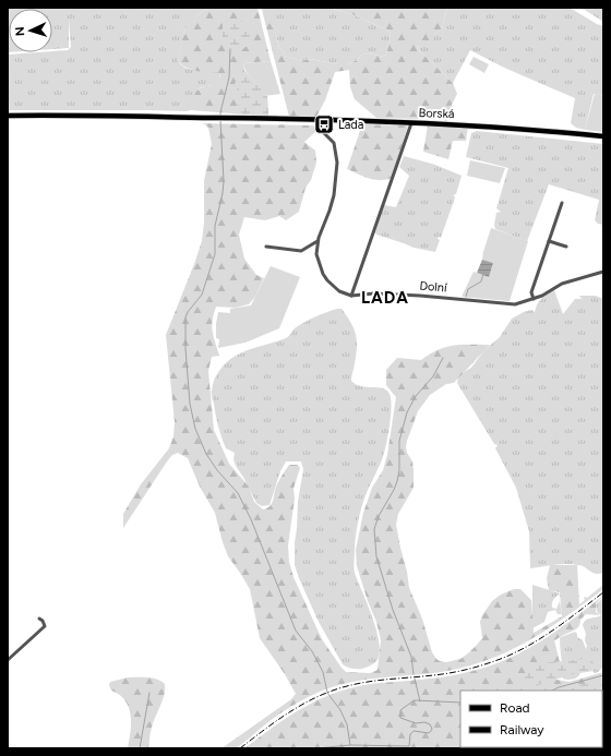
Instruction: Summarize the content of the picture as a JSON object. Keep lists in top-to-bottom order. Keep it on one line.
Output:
{"streets":{"main road":["Borská"],"street":["Dolní"]},"districts":["LADA"],"places":{"bus stop":["Lada"]},"legend":["Road","Railway"],"north":"left"}
